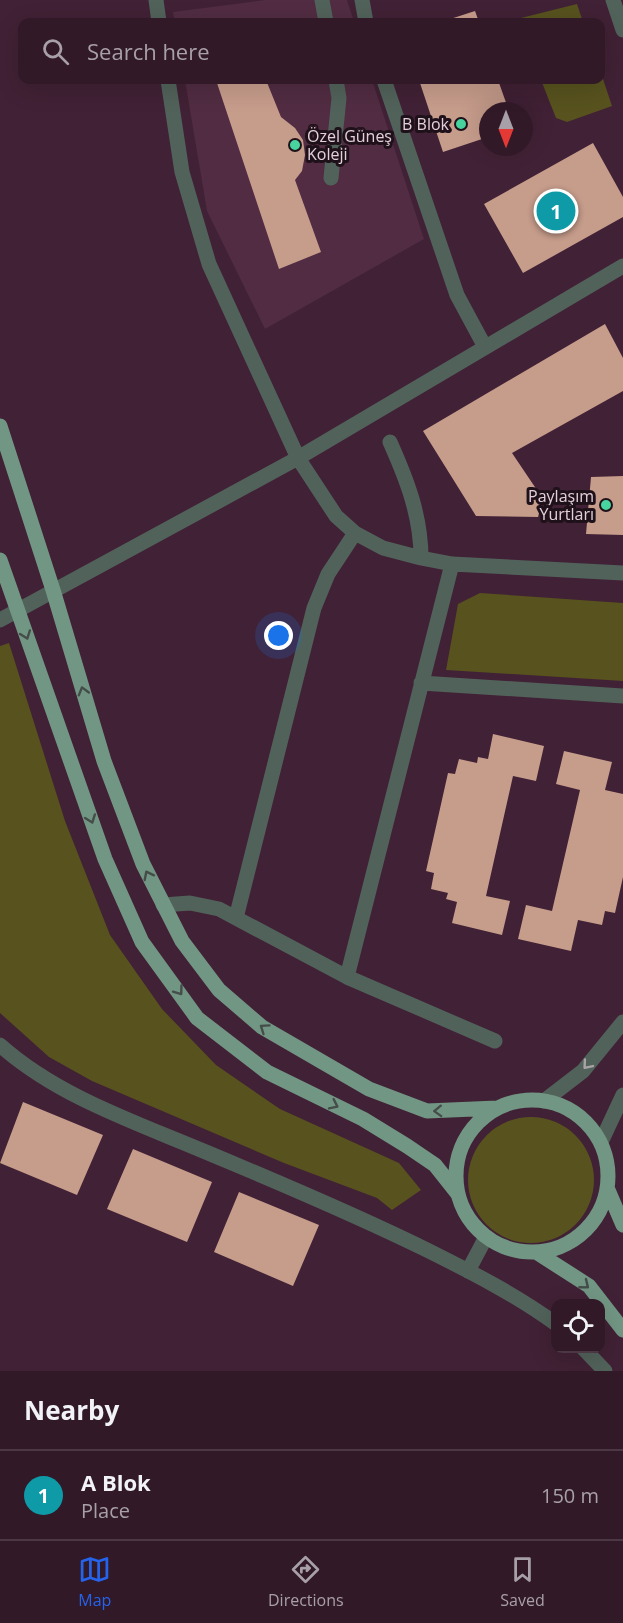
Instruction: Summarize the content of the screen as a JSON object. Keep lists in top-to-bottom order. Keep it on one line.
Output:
{"places":["B Blok","Özel Güneş Koleji","Paylaşım Yurtları"],"north":"bottom","page":{"search":"Search here","pins":"1","heading":"Nearby","list":[{"mark":"1","name":"A Blok","note":"Place","value":"150 m"}],"nav":["Map","Directions","Saved"]}}
